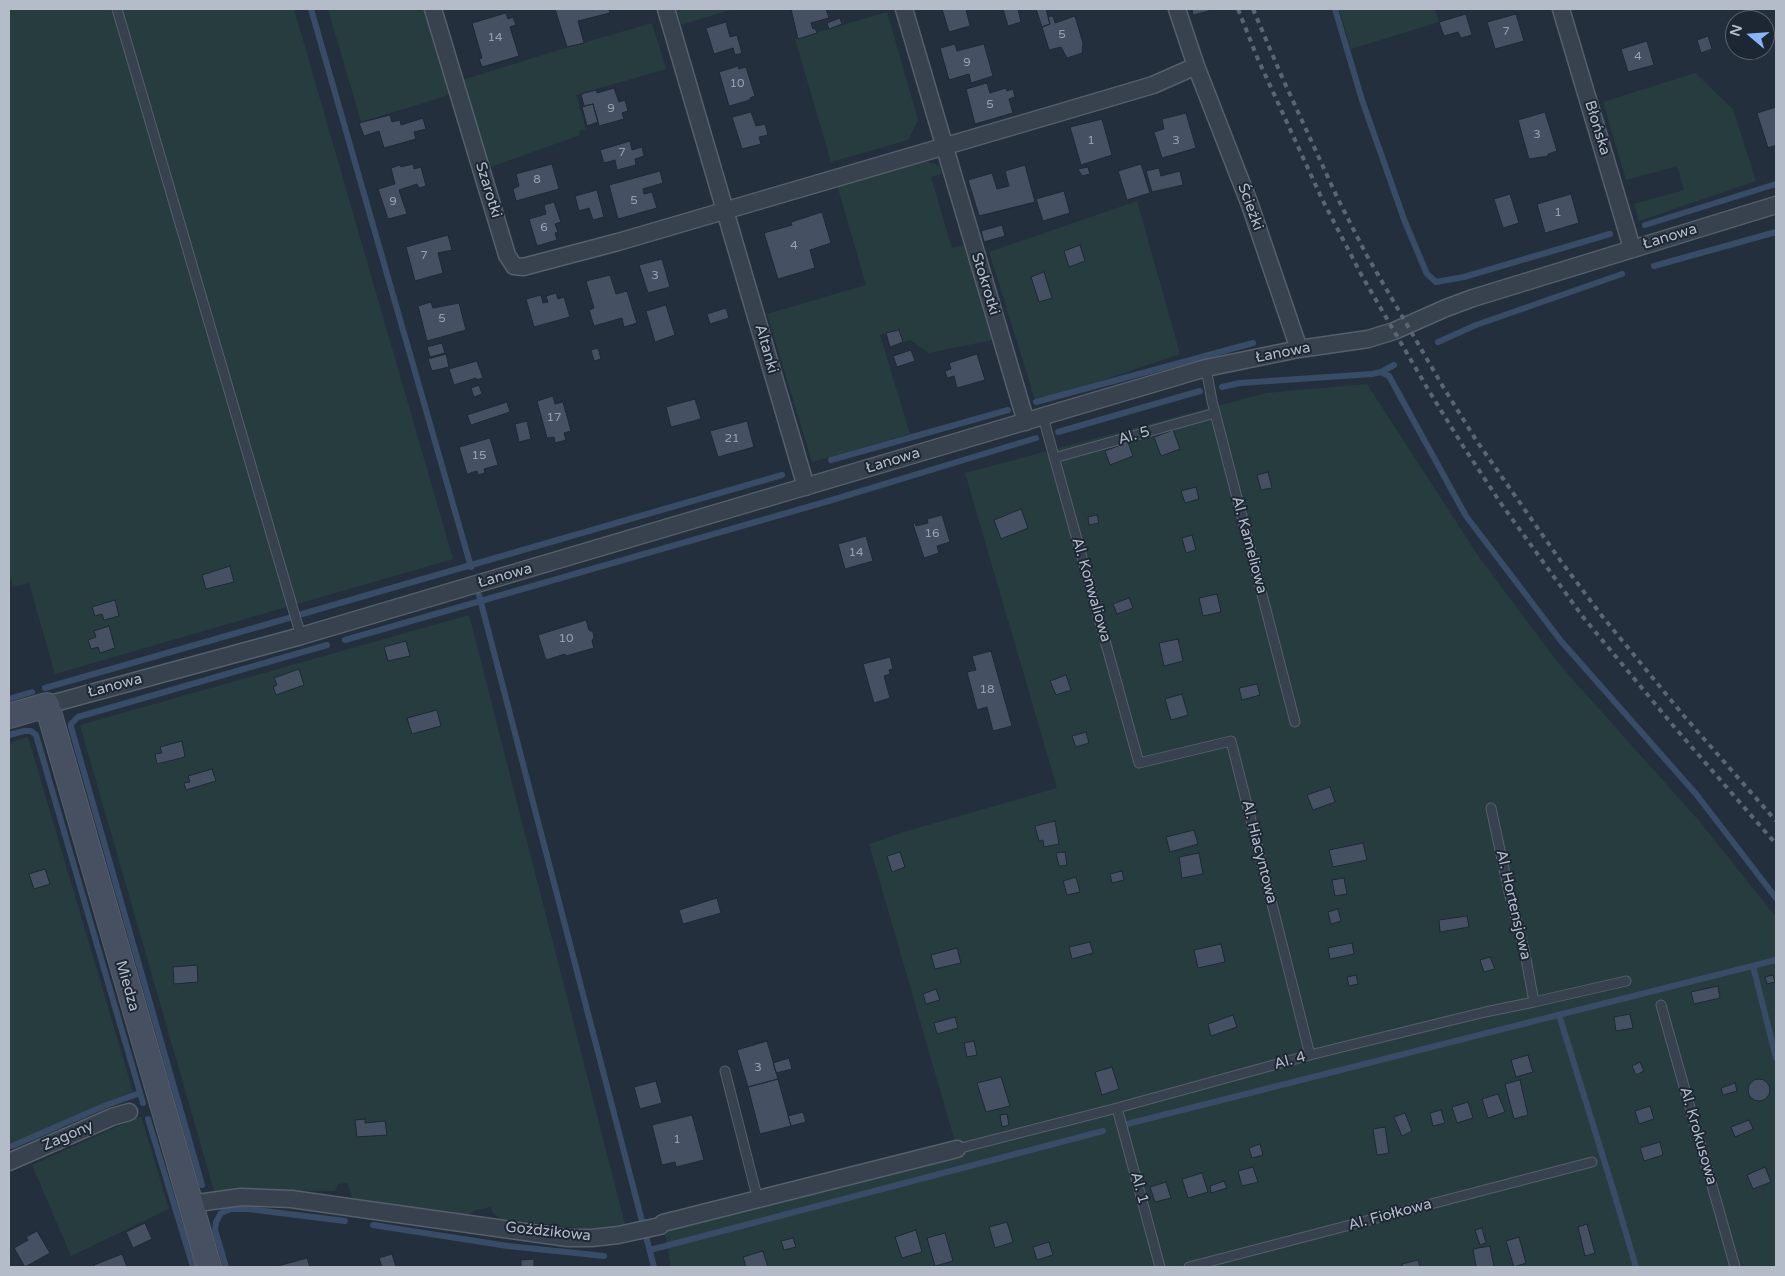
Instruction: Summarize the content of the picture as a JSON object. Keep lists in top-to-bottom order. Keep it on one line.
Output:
{"streets":{"street":["Błońska","Szarotki","Ścieżki","Łanowa","Stokrotki","Altanki","Miedza","Zagony","Goździkowa"],"lane":["Al. 5","Al. Kameliowa","Al. Konwaliowa","Al. Hiacyntowa","Al. Hortensjowa","Al. 4","Al. Krokusowa","Al. 1","Al. Fiołkowa"]},"crossings":[["Błońska","Łanowa"],["Szarotki","Altanki"],["Ścieżki","Łanowa"],["Łanowa","Stokrotki"],["Łanowa","Altanki"],["Łanowa","Al. Kameliowa"],["Łanowa","Al. Konwaliowa"],["Łanowa","Miedza"],["Al. 5","Al. Kameliowa"],["Al. 5","Al. Konwaliowa"],["Al. Konwaliowa","Al. Hiacyntowa"],["Al. Hiacyntowa","Al. 4"],["Al. Hortensjowa","Al. 4"],["Miedza","Goździkowa"],["Al. 4","Al. 1"],["Al. 4","Goździkowa"]],"house_numbers":["7","5","14","4","9","10","5","9","3","1","3","7","8","5","9","1","6","4","7","3","5","17","21","15","16","14","10","18","3","1"],"north":"left"}
